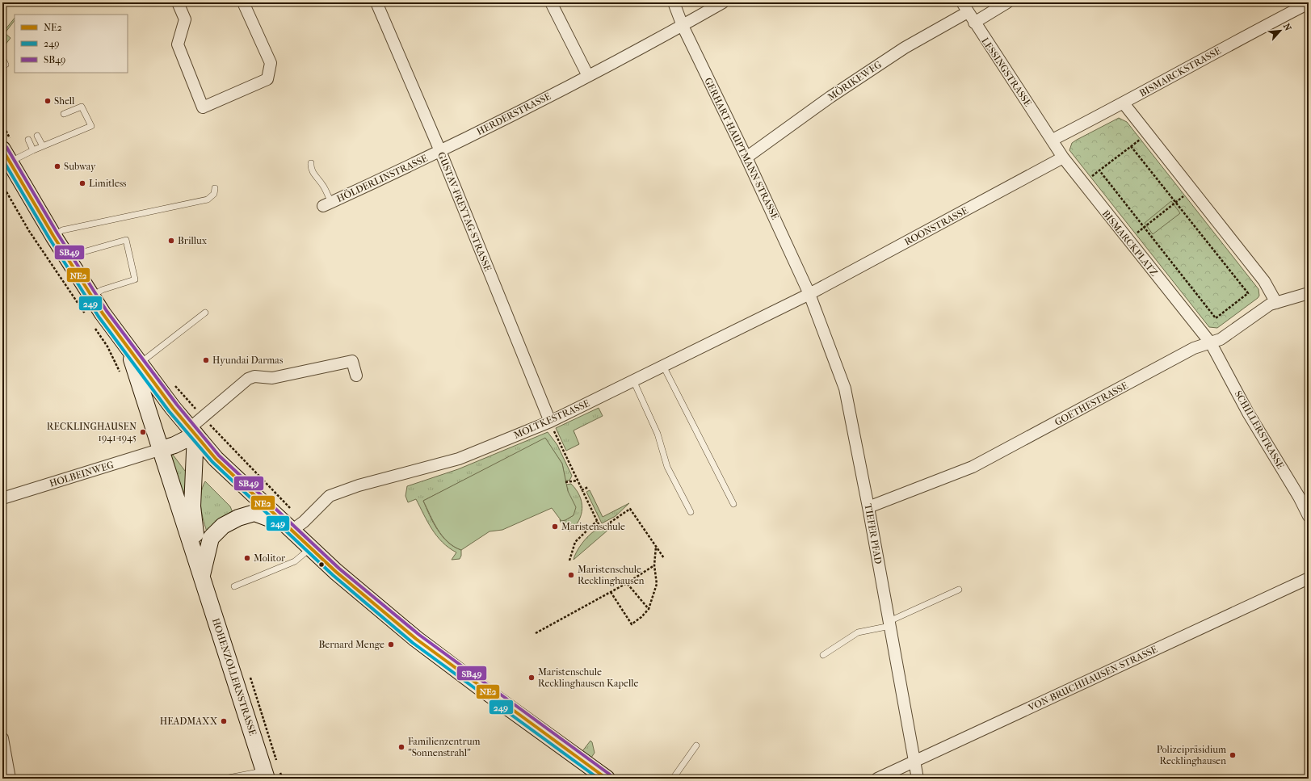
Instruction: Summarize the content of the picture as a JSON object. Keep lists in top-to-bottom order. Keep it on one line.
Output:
{"streets":{"main road":["HOHENZOLLERNSTRASSE"],"street":["LESSINGSTRASSE","BISMARCKSTRASSE","MÖRIKEWEG","HERDERSTRASSE","GERHART-HAUPTMANN-STRASSE","HÖLDERLINSTRASSE","GUSTAV-FREYTAG-STRASSE","ROONSTRASSE","BISMARCKPLATZ","GOETHESTRASSE","MOLTKESTRASSE","SCHILLERSTRASSE","HOLBEINWEG","TIEFER PFAD","VON-BRUCHHAUSEN-STRASSE"]},"crossings":[["LESSINGSTRASSE","BISMARCKSTRASSE"],["LESSINGSTRASSE","MÖRIKEWEG"],["LESSINGSTRASSE","BISMARCKPLATZ"],["BISMARCKSTRASSE","BISMARCKPLATZ"],["MÖRIKEWEG","GERHART-HAUPTMANN-STRASSE"],["HERDERSTRASSE","GERHART-HAUPTMANN-STRASSE"],["HERDERSTRASSE","HÖLDERLINSTRASSE"],["HERDERSTRASSE","GUSTAV-FREYTAG-STRASSE"],["GERHART-HAUPTMANN-STRASSE","ROONSTRASSE"],["GERHART-HAUPTMANN-STRASSE","MOLTKESTRASSE"],["GERHART-HAUPTMANN-STRASSE","TIEFER PFAD"],["HÖLDERLINSTRASSE","GUSTAV-FREYTAG-STRASSE"],["GUSTAV-FREYTAG-STRASSE","MOLTKESTRASSE"],["ROONSTRASSE","BISMARCKPLATZ"],["ROONSTRASSE","MOLTKESTRASSE"],["ROONSTRASSE","TIEFER PFAD"],["BISMARCKPLATZ","GOETHESTRASSE"],["BISMARCKPLATZ","SCHILLERSTRASSE"],["GOETHESTRASSE","SCHILLERSTRASSE"],["GOETHESTRASSE","TIEFER PFAD"],["MOLTKESTRASSE","TIEFER PFAD"],["HOLBEINWEG","HOHENZOLLERNSTRASSE"],["TIEFER PFAD","VON-BRUCHHAUSEN-STRASSE"]],"places":["Shell","Subway","Limitless","Brillux","Hyundai Darmas","RECKLINGHAUSEN 1941-1945","Maristenschule","Molitor","Maristenschule Recklinghausen","Bernard Menge","Maristenschule Recklinghausen Kapelle","HEADMAXX","Familienzentrum \"Sonnenstrahl\"","Polizeipräsidium Recklinghausen"],"lines":["transit line SB49","transit line NE2","transit line 249"],"legend":["NE2","249","SB49"],"north":"top right"}
